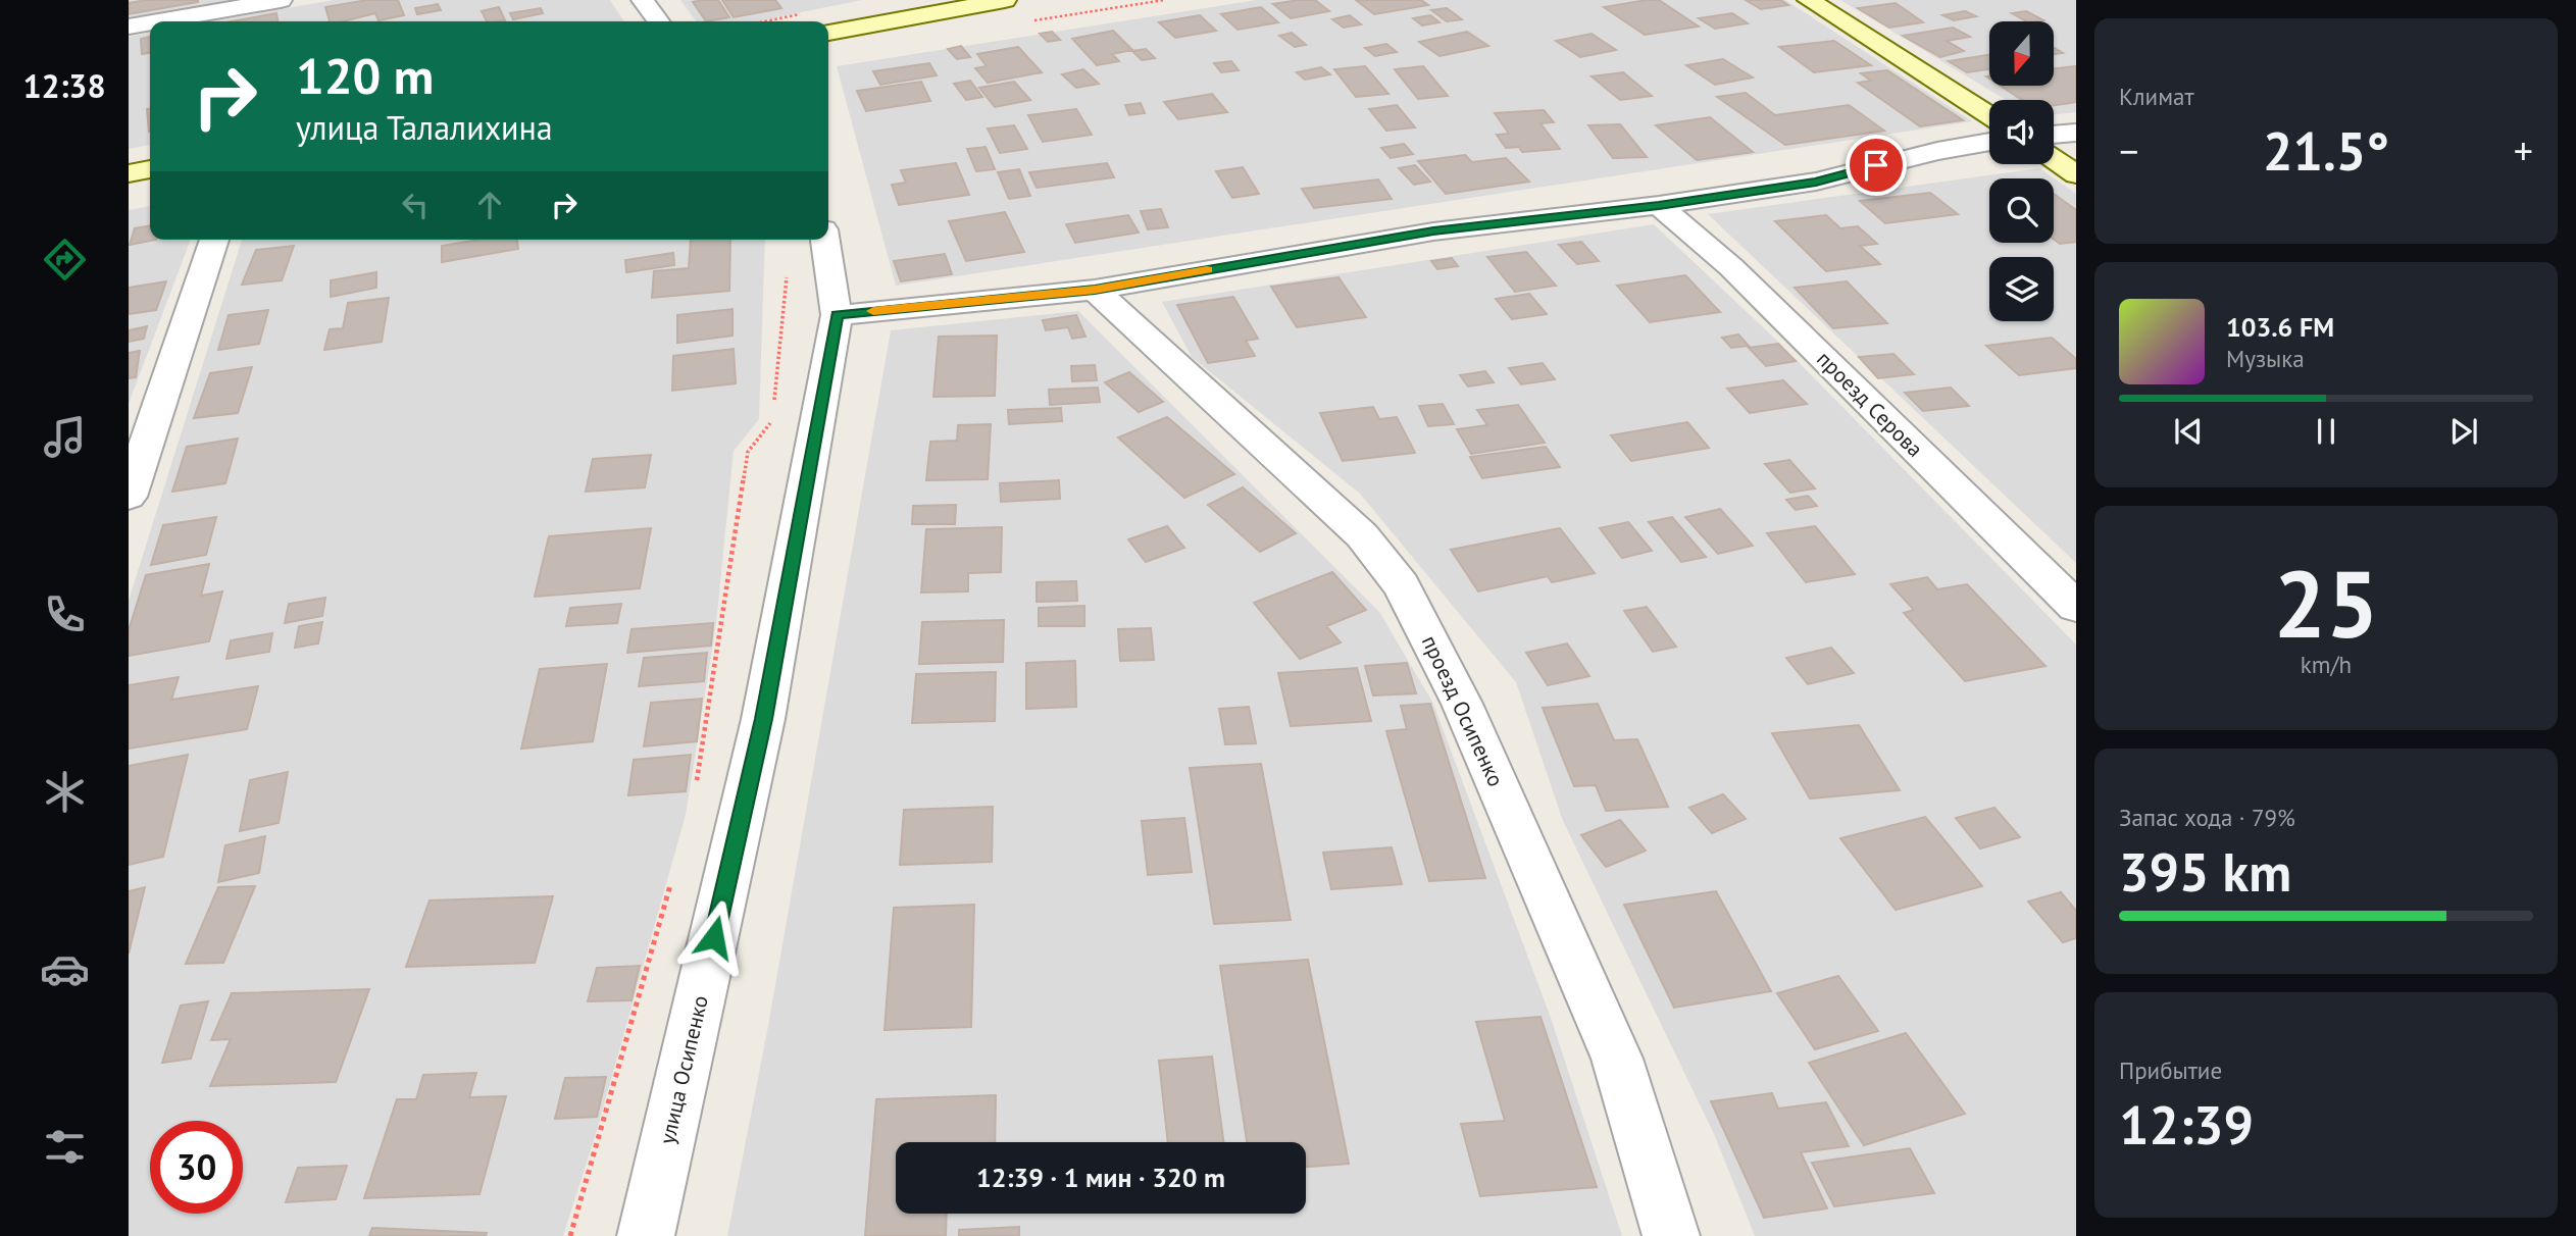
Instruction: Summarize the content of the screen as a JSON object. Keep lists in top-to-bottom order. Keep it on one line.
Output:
{"streets":{"street":["проезд Серова","проезд Осипенко","улица Осипенко"]},"north":"bottom","page":{"tabs":"12:38","tile":["Климат",["25","km/h"],["Запас хода · 79%","395 km"],["Прибытие","12:39"]],"turn":["120 m","улица Талалихина"],"heat":["−","21.5°","+"],"song":["103.6 FM","Музыка"],"limit":"30","trip":"12:39 · 1 мин · 320 m"}}
